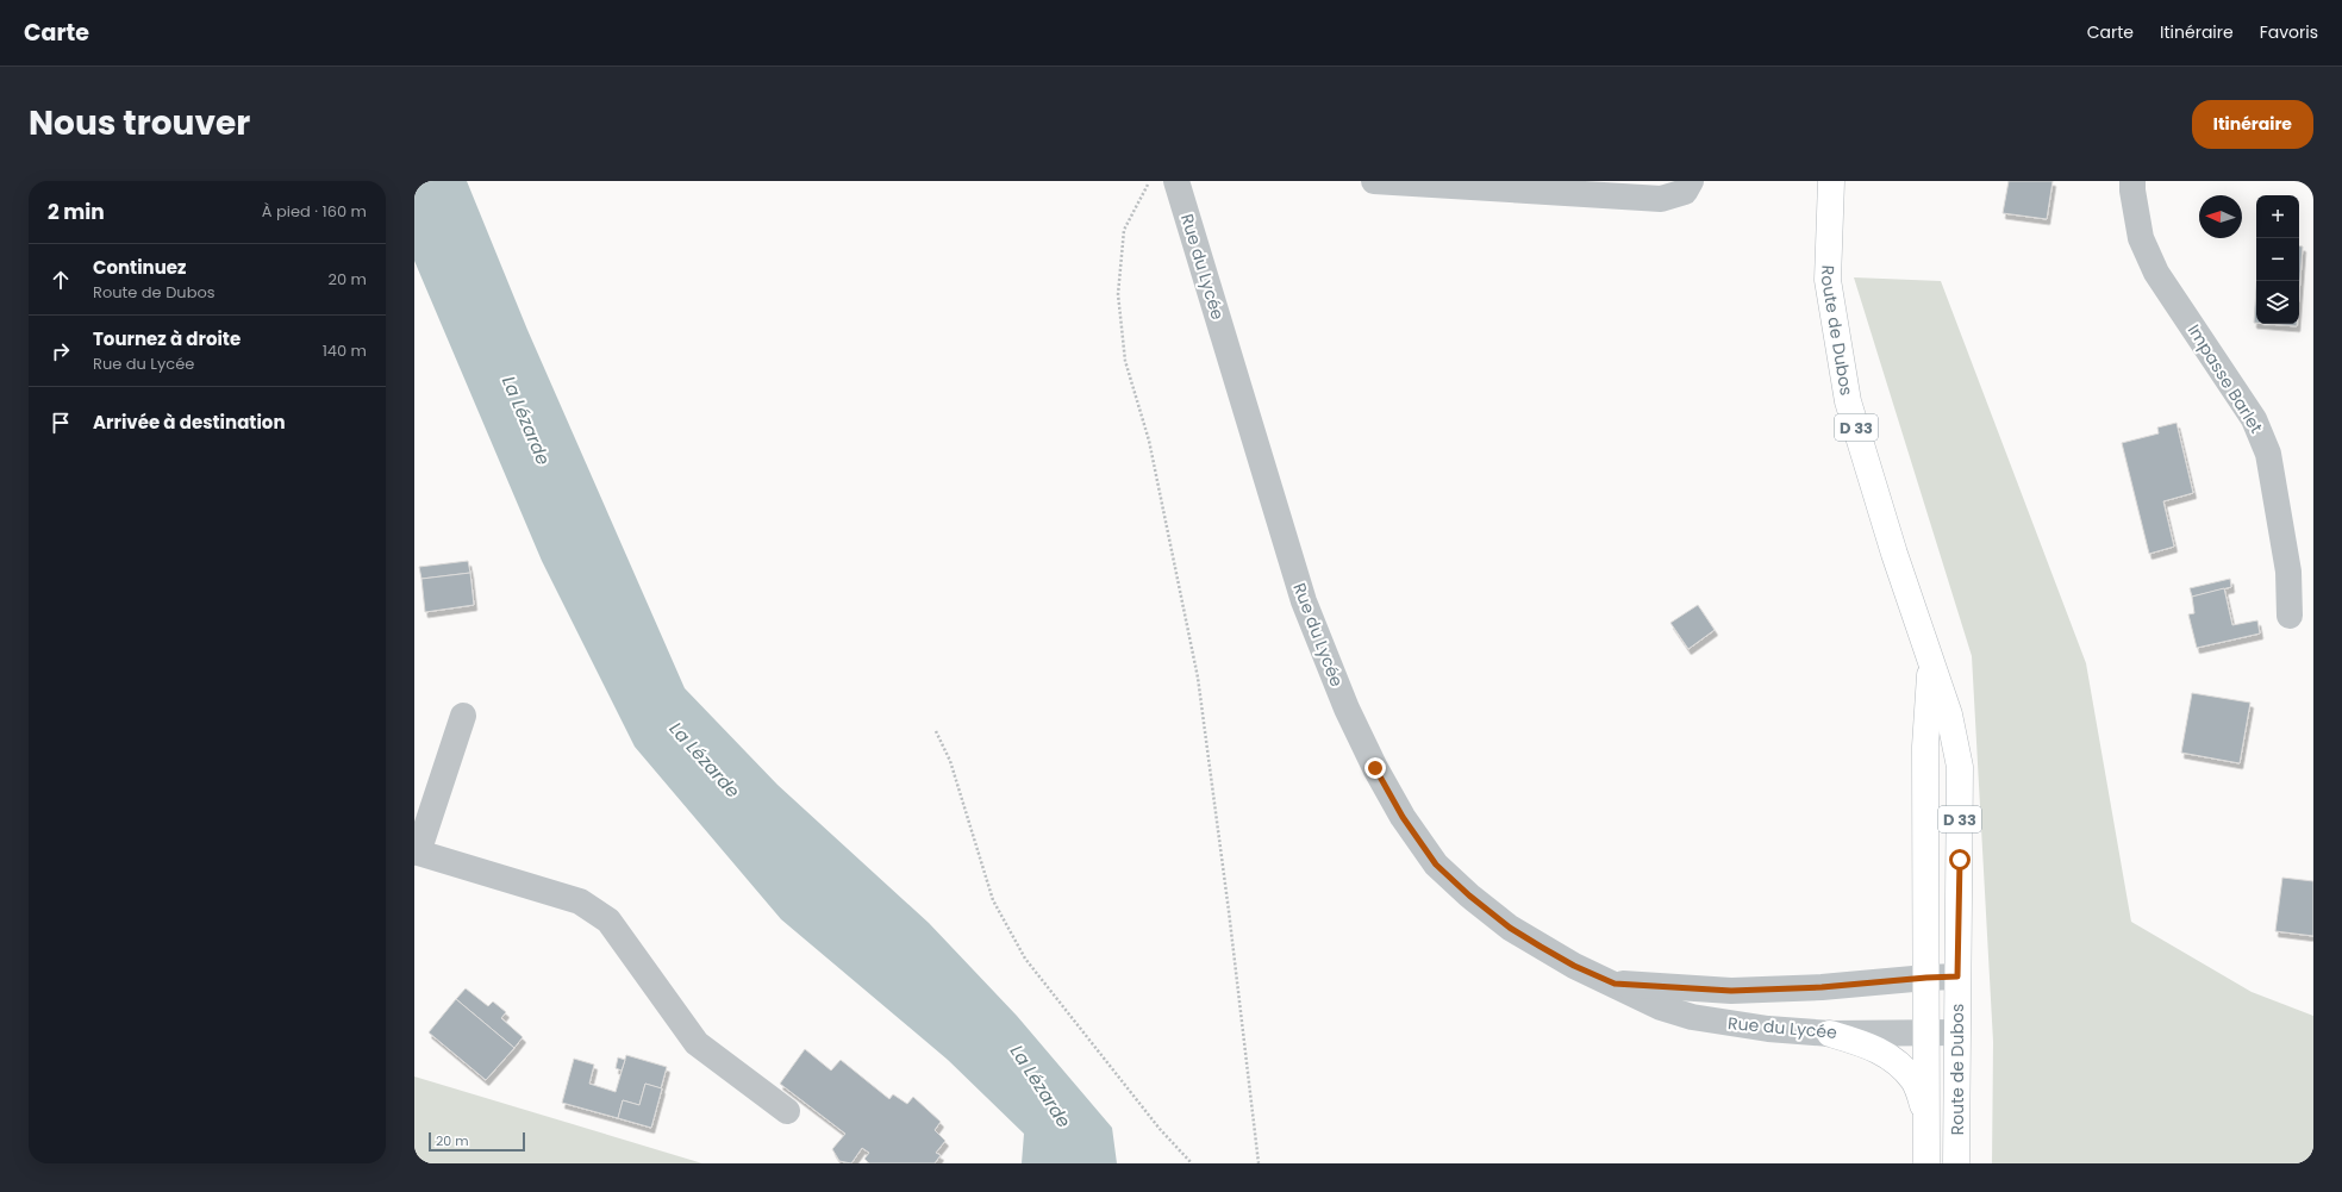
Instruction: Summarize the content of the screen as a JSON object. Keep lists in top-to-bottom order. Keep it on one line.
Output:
{"streets":{"main road":["Route de Dubos","D 33"],"street":["Rue du Lycée","Impasse Barlet"]},"crossings":[["Rue du Lycée","Route de Dubos"]],"water":["La Lézarde"],"scale_bar":"20 m","north":"left","page":{"header":"Carte","nav":["Carte","Itinéraire","Favoris"],"title":"Nous trouver","buttons":"Itinéraire","heading":["2 min","À pied · 160 m"],"map_buttons":["+","−"],"list":[["Continuez","Route de Dubos","20 m"],["Tournez à droite","Rue du Lycée","140 m"],"Arrivée à destination"],"scale":"20 m"}}
